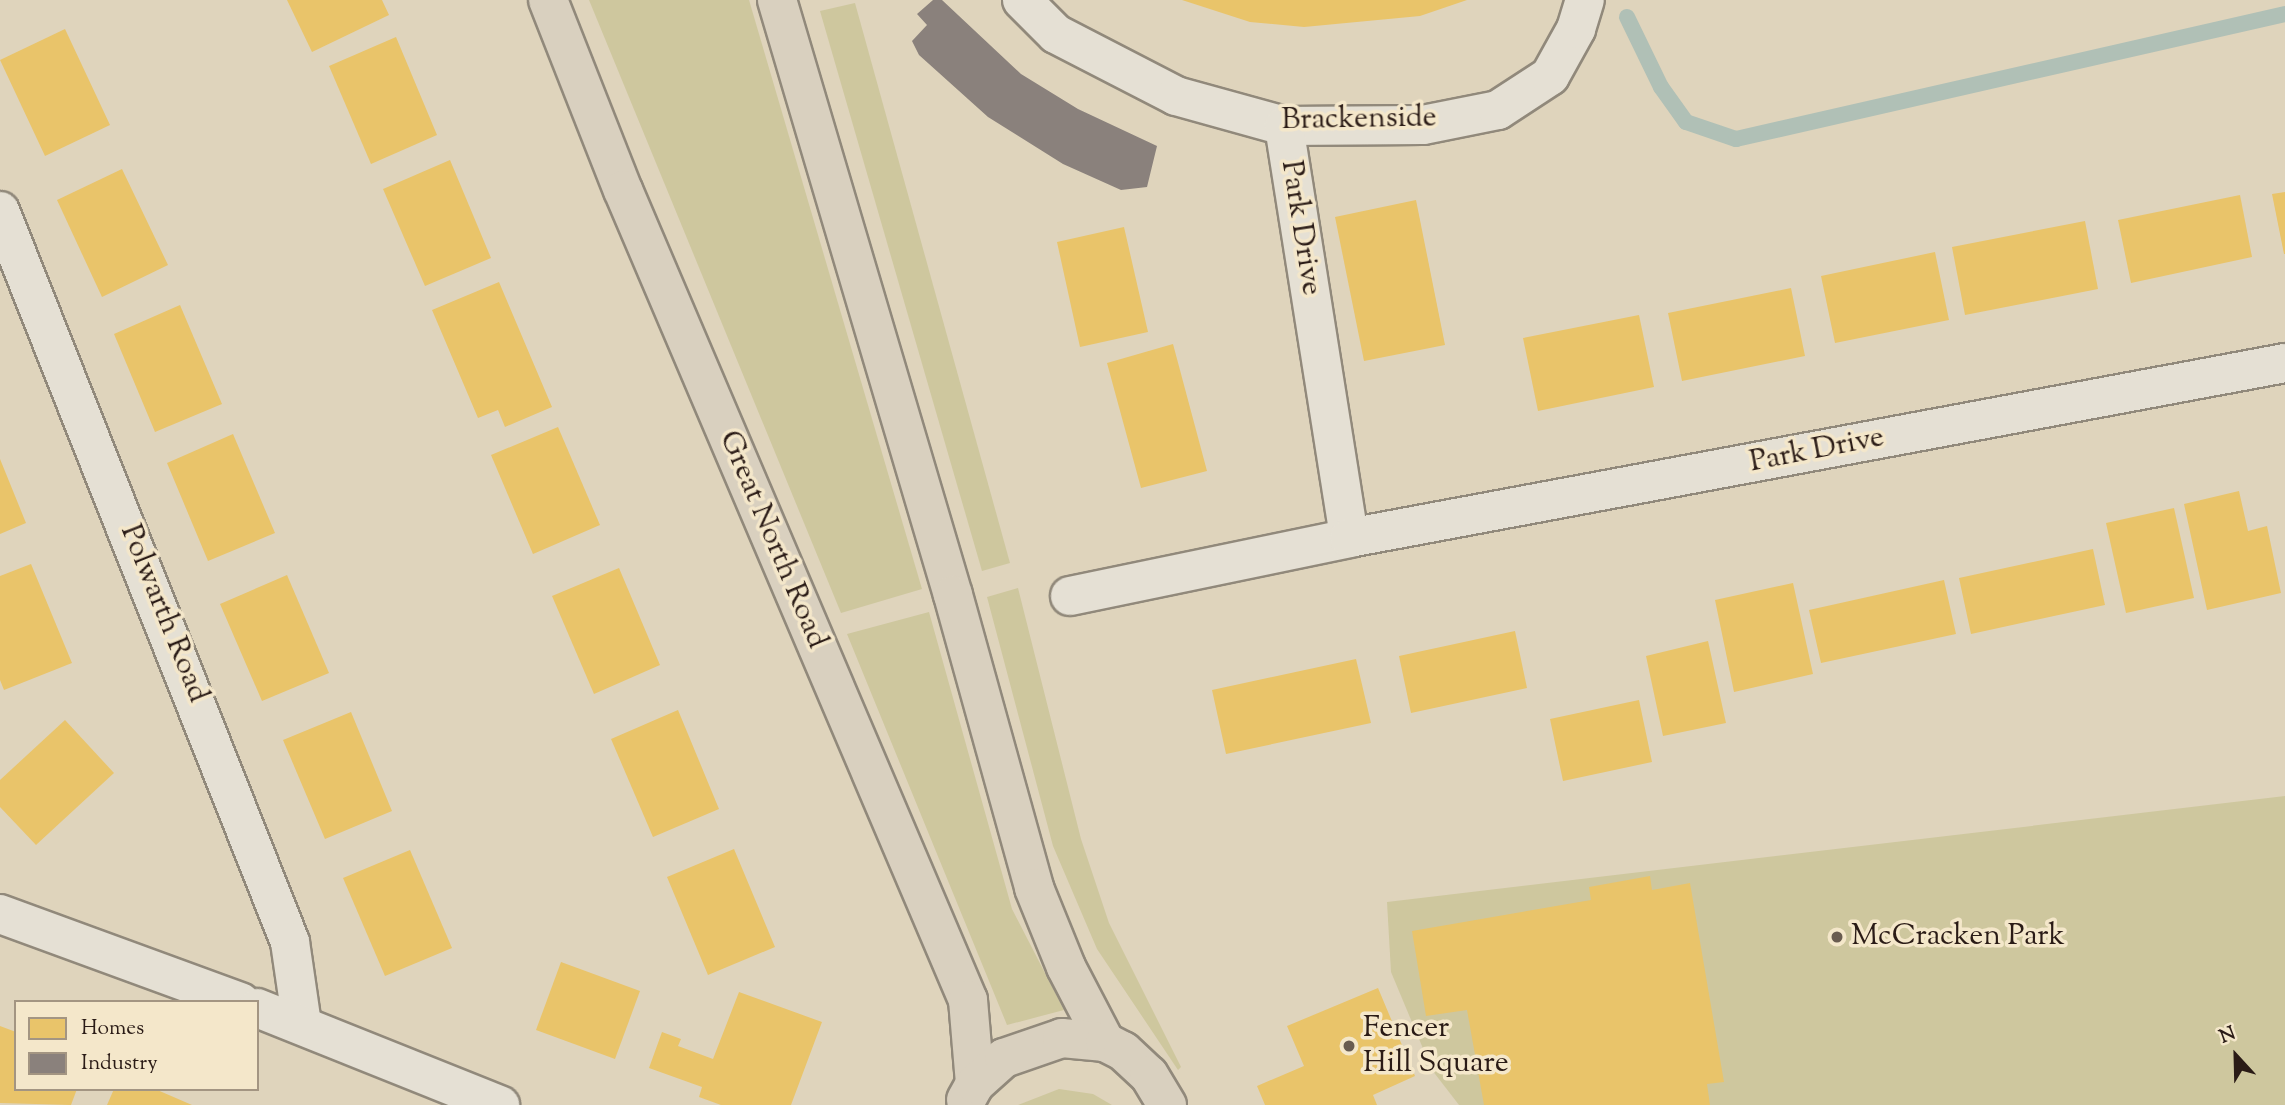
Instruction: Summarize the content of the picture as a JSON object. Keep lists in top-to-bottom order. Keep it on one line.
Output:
{"streets":{"main road":["Great North Road"],"street":["Brackenside","Park Drive","Polwarth Road"]},"crossings":[["Brackenside","Park Drive"]],"places":["McCracken Park","Fencer Hill Square"],"legend":["Homes","Industry"],"north":"top"}
